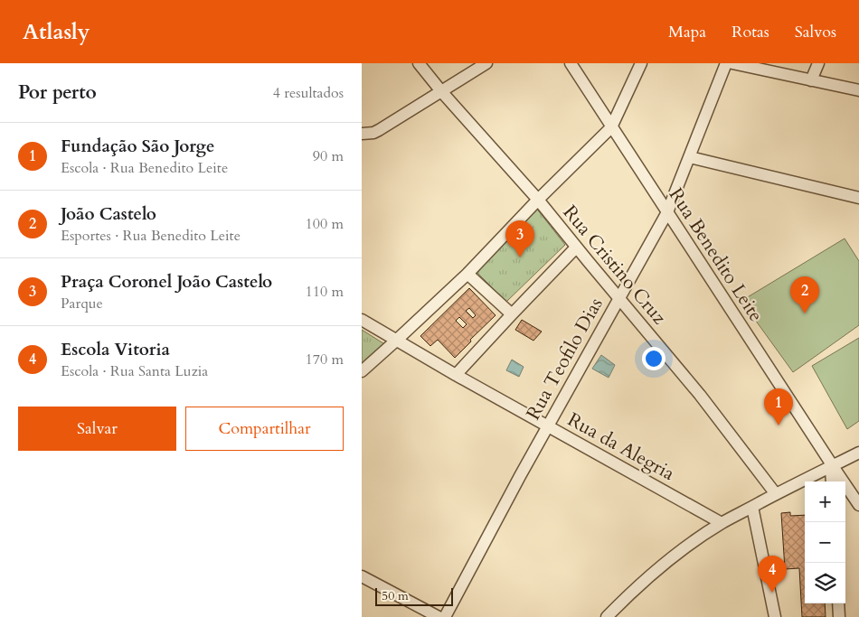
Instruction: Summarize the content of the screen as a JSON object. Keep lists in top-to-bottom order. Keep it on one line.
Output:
{"streets":{"street":["Rua Benedito Leite","Rua Cristino Cruz","Rua Teofilo Dias","Rua da Alegria"]},"crossings":[["Rua Benedito Leite","Rua Teofilo Dias"],["Rua Cristino Cruz","Rua Teofilo Dias"],["Rua Teofilo Dias","Rua da Alegria"]],"scale_bar":"50 m","page":{"header":"Atlasly","nav":["Mapa","Rotas","Salvos"],"heading":["Por perto","4 resultados"],"list":[{"mark":"1","name":"Fundação São Jorge","note":"Escola · Rua Benedito Leite","value":"90 m"},{"mark":"2","name":"João Castelo","note":"Esportes · Rua Benedito Leite","value":"100 m"},{"mark":"3","name":"Praça Coronel João Castelo","note":"Parque","value":"110 m"},{"mark":"4","name":"Escola Vitoria","note":"Escola · Rua Santa Luzia","value":"170 m"}],"pins":["3","2","1","4"],"buttons":["Salvar","Compartilhar"],"map_buttons":["+","−"],"scale":"50 m"}}
